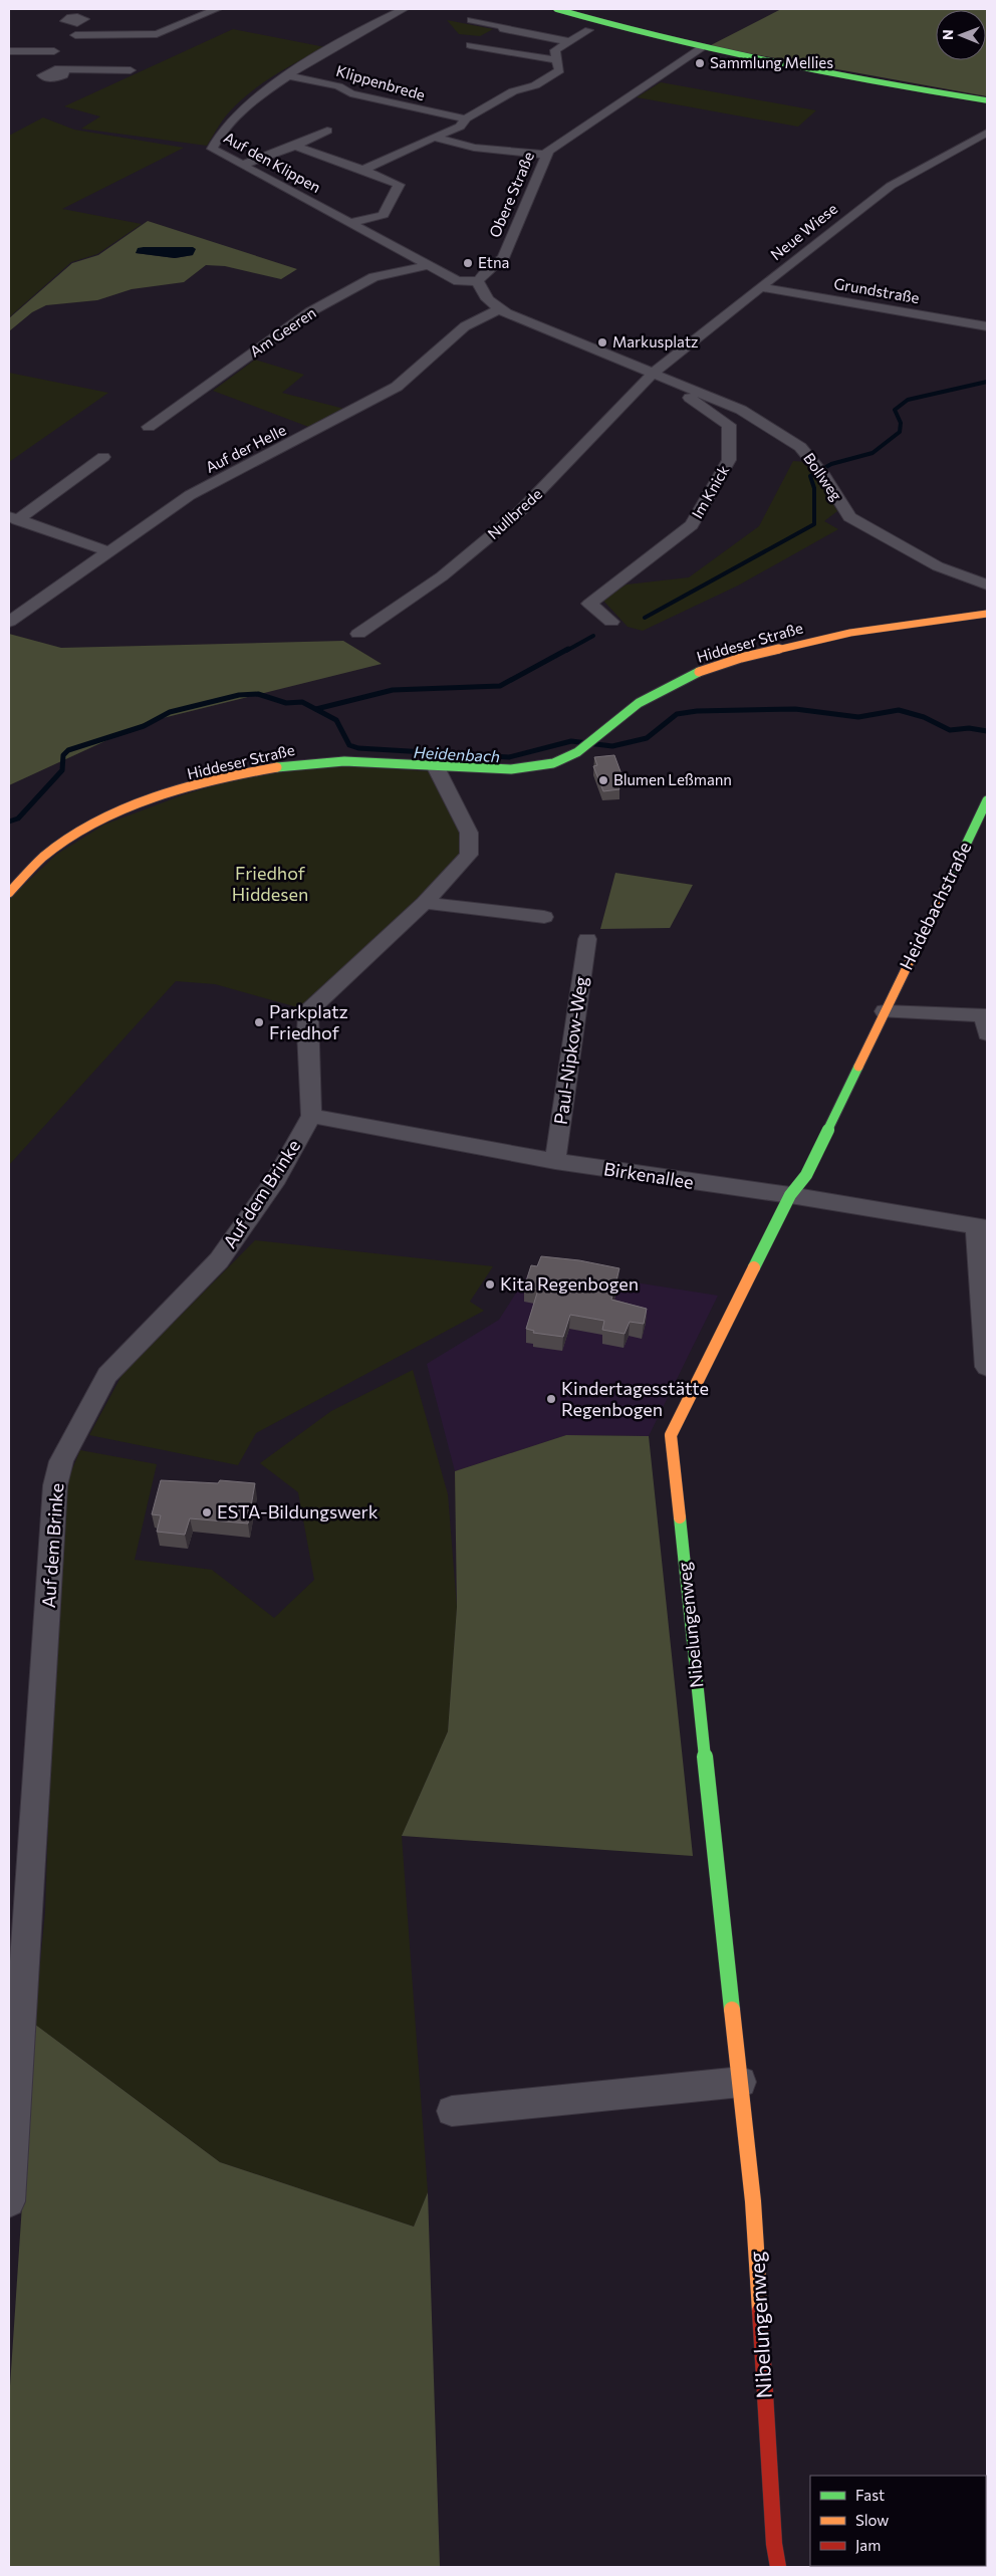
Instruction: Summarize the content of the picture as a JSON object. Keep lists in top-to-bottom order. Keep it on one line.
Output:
{"streets":{"main road":["Hiddeser Straße","Heidebachstraße","Nibelungenweg"],"street":["Klippenbrede","Auf den Klippen","Obere Straße","Neue Wiese","Grundstraße","Am Geeren","Auf der Helle","Bollweg","Im Knick","Nullbrede","Paul-Nipkow-Weg","Birkenallee","Auf dem Brinke"]},"crossings":[["Klippenbrede","Auf den Klippen"],["Auf den Klippen","Obere Straße"],["Auf den Klippen","Am Geeren"],["Neue Wiese","Grundstraße"],["Neue Wiese","Bollweg"],["Neue Wiese","Nullbrede"],["Bollweg","Im Knick"],["Bollweg","Nullbrede"],["Heidebachstraße","Birkenallee"],["Heidebachstraße","Nibelungenweg"],["Paul-Nipkow-Weg","Birkenallee"],["Birkenallee","Auf dem Brinke"],["Birkenallee","Nibelungenweg"]],"water":["Heidenbach"],"parks":["Friedhof Hiddesen"],"places":["Sammlung Mellies","Etna","Markusplatz","Blumen Leßmann","Parkplatz Friedhof","Kita Regenbogen","Kindertagesstätte Regenbogen","ESTA-Bildungswerk"],"legend":["Fast","Slow","Jam"],"north":"left"}
